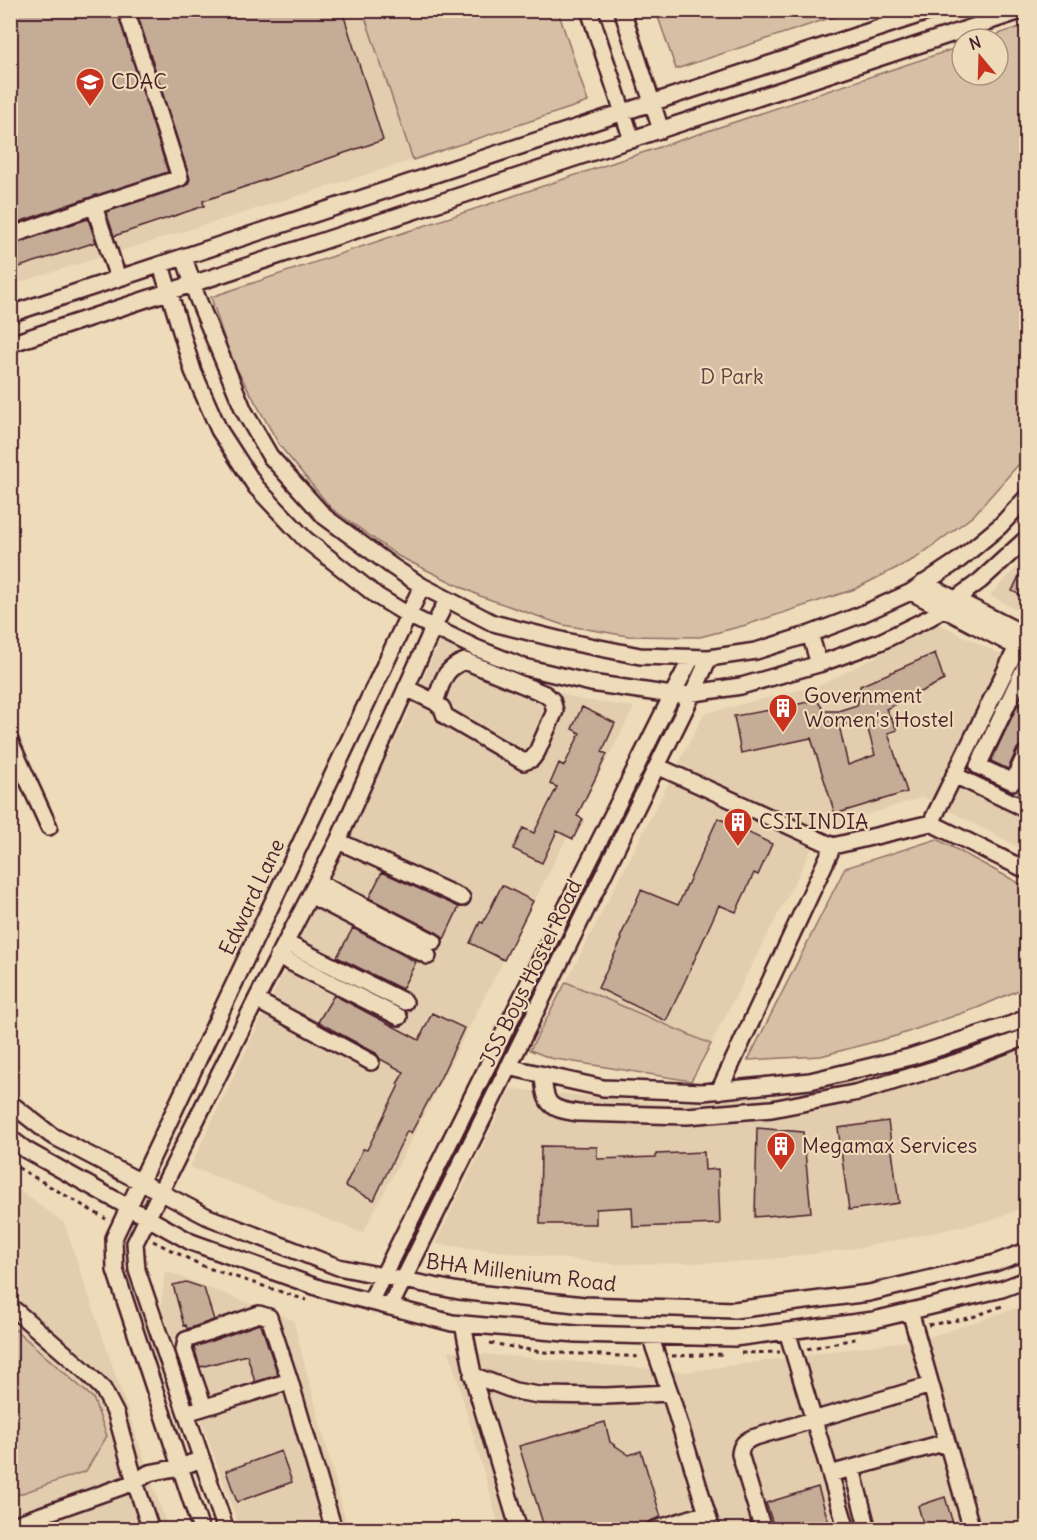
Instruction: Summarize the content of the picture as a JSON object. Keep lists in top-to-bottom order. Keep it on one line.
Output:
{"streets":{"street":["Edward Lane","JSS Boys Hostel Road","BHA Millenium Road"]},"crossings":[["Edward Lane","BHA Millenium Road"],["JSS Boys Hostel Road","BHA Millenium Road"]],"parks":["D Park"],"places":{"school or university":["CDAC"],"building":["Government Women's Hostel","CSII INDIA","Megamax Services"]},"north":"top"}
